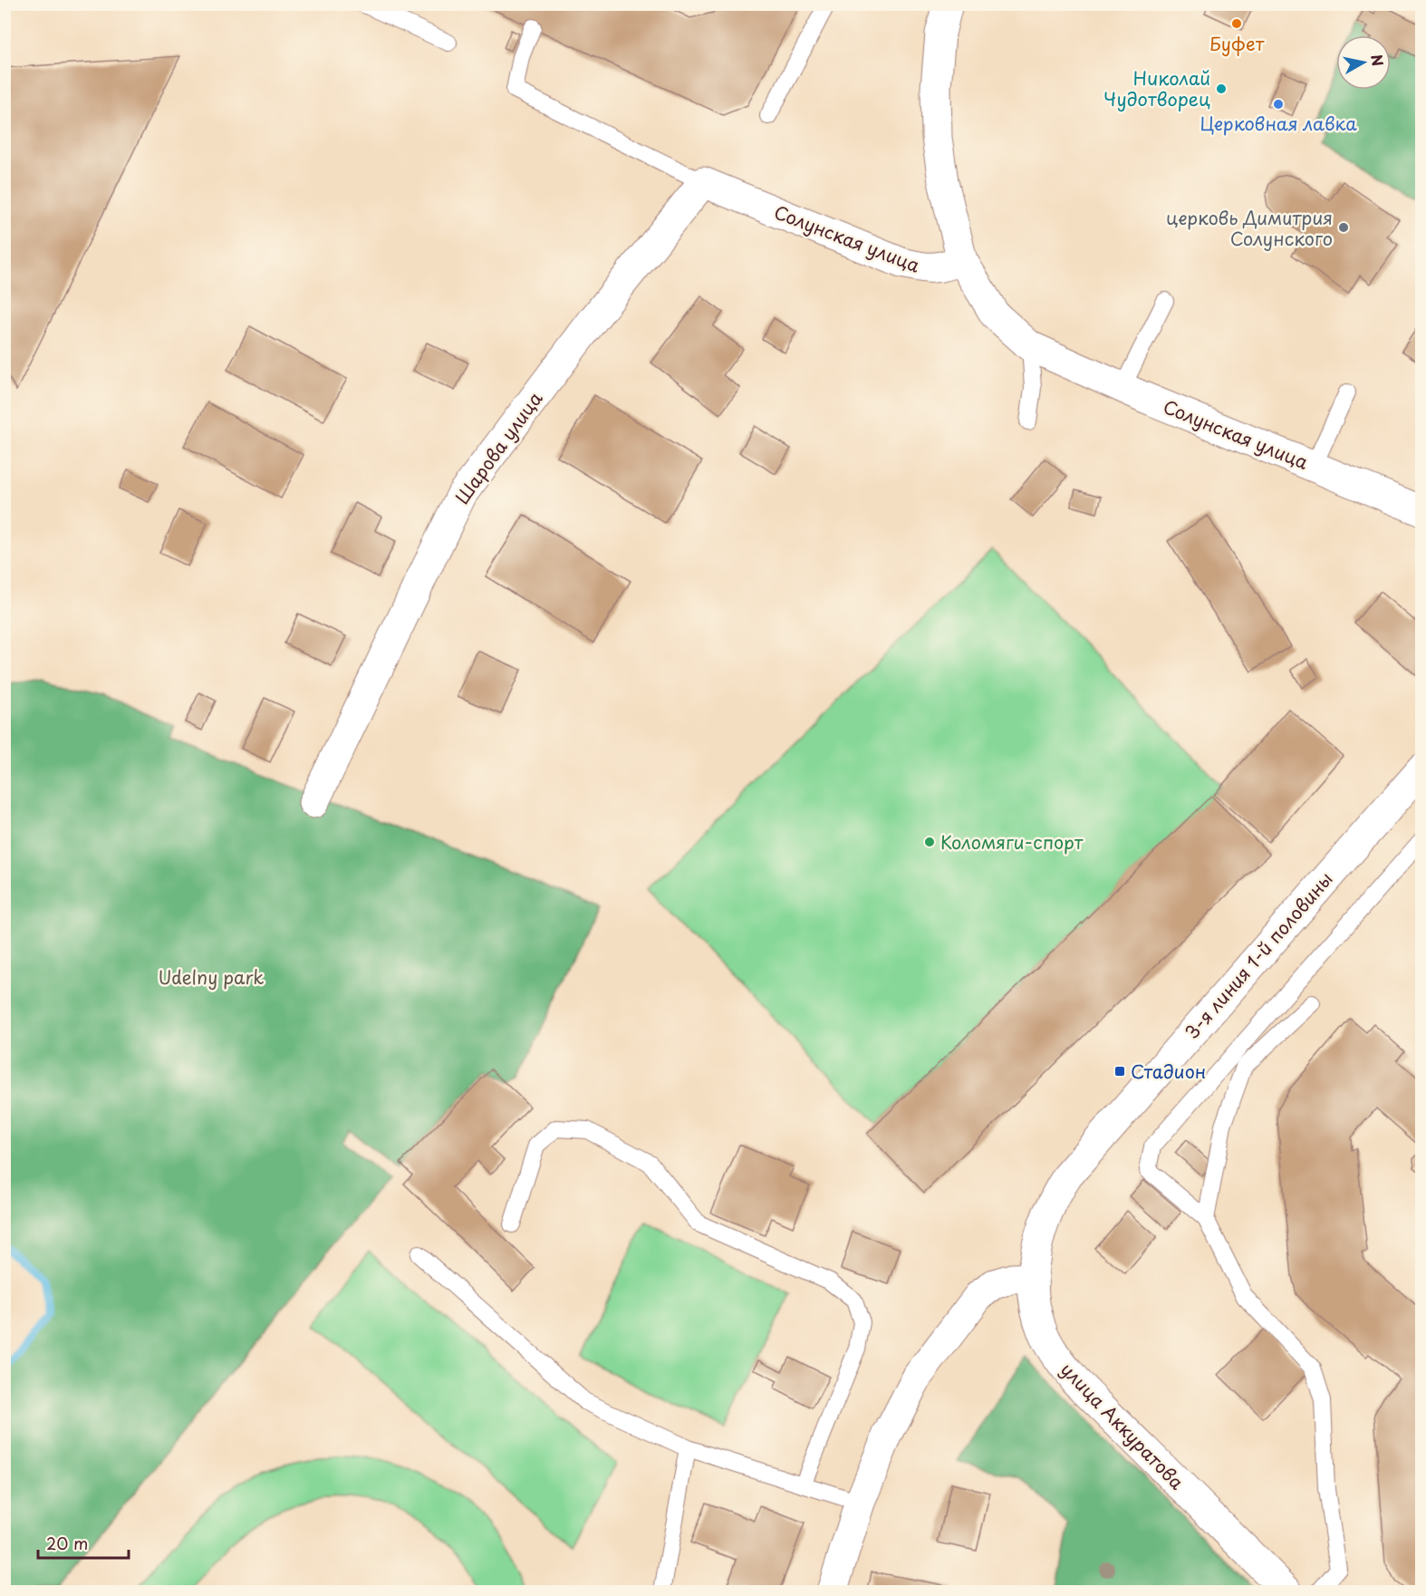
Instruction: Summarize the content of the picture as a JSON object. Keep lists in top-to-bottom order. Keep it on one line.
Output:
{"streets":{"street":["Солунская улица","Шарова улица","3-я линия 1-й половины","улица Аккуратова"]},"crossings":[["Солунская улица","Шарова улица"],["3-я линия 1-й половины","улица Аккуратова"]],"parks":["Udelny park"],"places":{"other":["Буфет","Николай Чудотворец","Церковная лавка","церковь Димитрия Солунского","Коломяги-спорт"],"transit":["Стадион"]},"scale_bar":"20 m","north":"right"}
